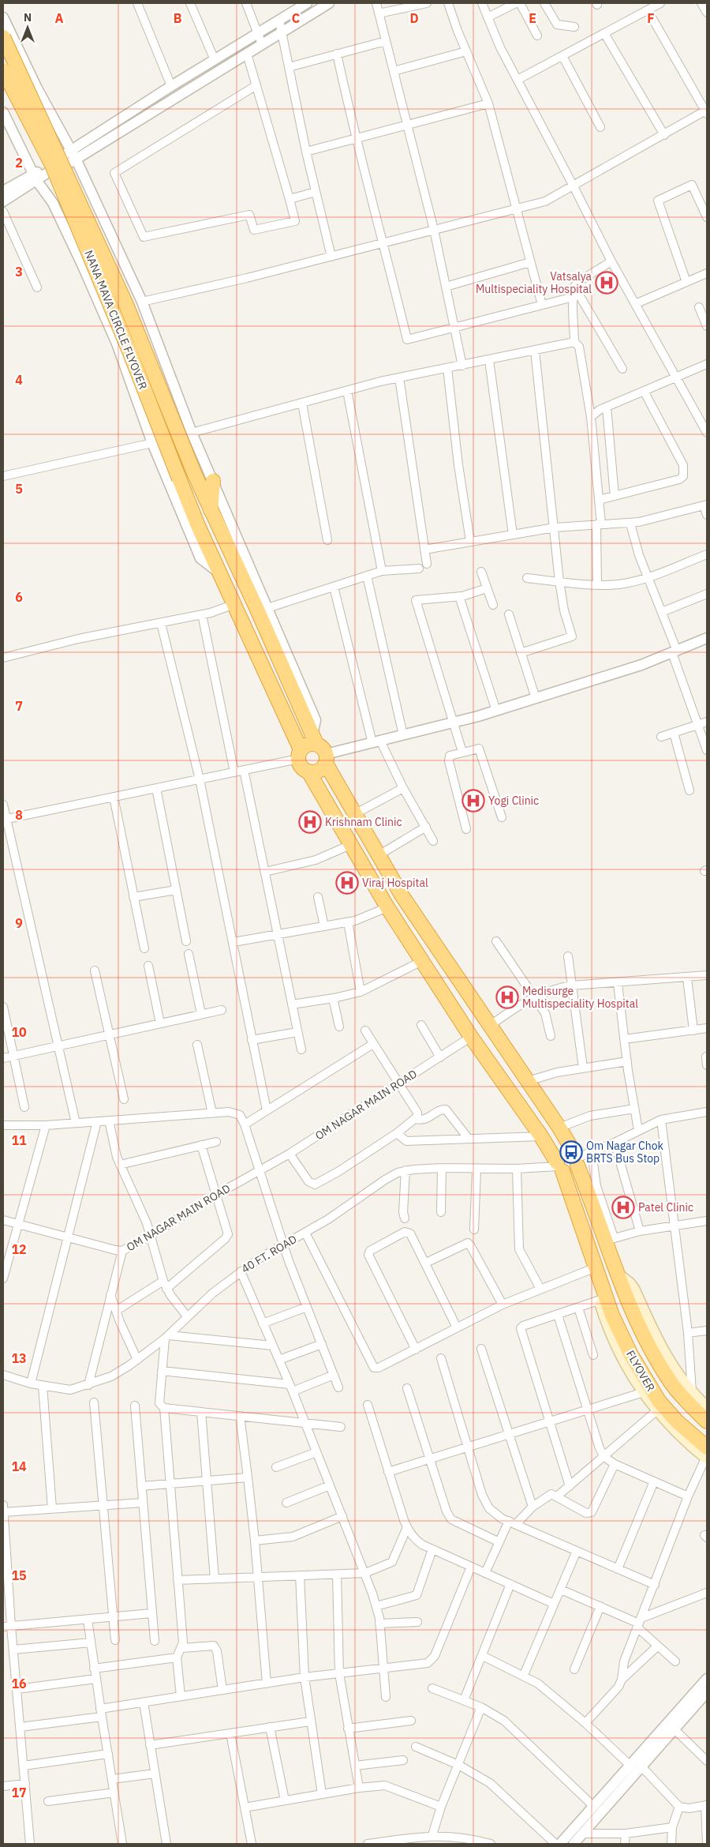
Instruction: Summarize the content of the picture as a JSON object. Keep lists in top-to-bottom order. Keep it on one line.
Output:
{"streets":{"highway":["NANA MAVA CIRCLE FLYOVER","FLYOVER"],"street":["OM NAGAR MAIN ROAD","40 FT. ROAD"]},"crossings":[["NANA MAVA CIRCLE FLYOVER","FLYOVER"],["OM NAGAR MAIN ROAD","FLYOVER"],["40 FT. ROAD","FLYOVER"]],"places":{"hospital":["Vatsalya Multispeciality Hospital","Yogi Clinic","Krishnam Clinic","Viraj Hospital","Medisurge Multispeciality Hospital","Patel Clinic"],"bus stop":["Om Nagar Chok BRTS Bus Stop"]},"north":"top","grid":{"columns":["A","B","C","D","E","F"],"rows":["2","3","4","5","6","7","8","9","10","11","12","13","14","15","16","17"]}}
